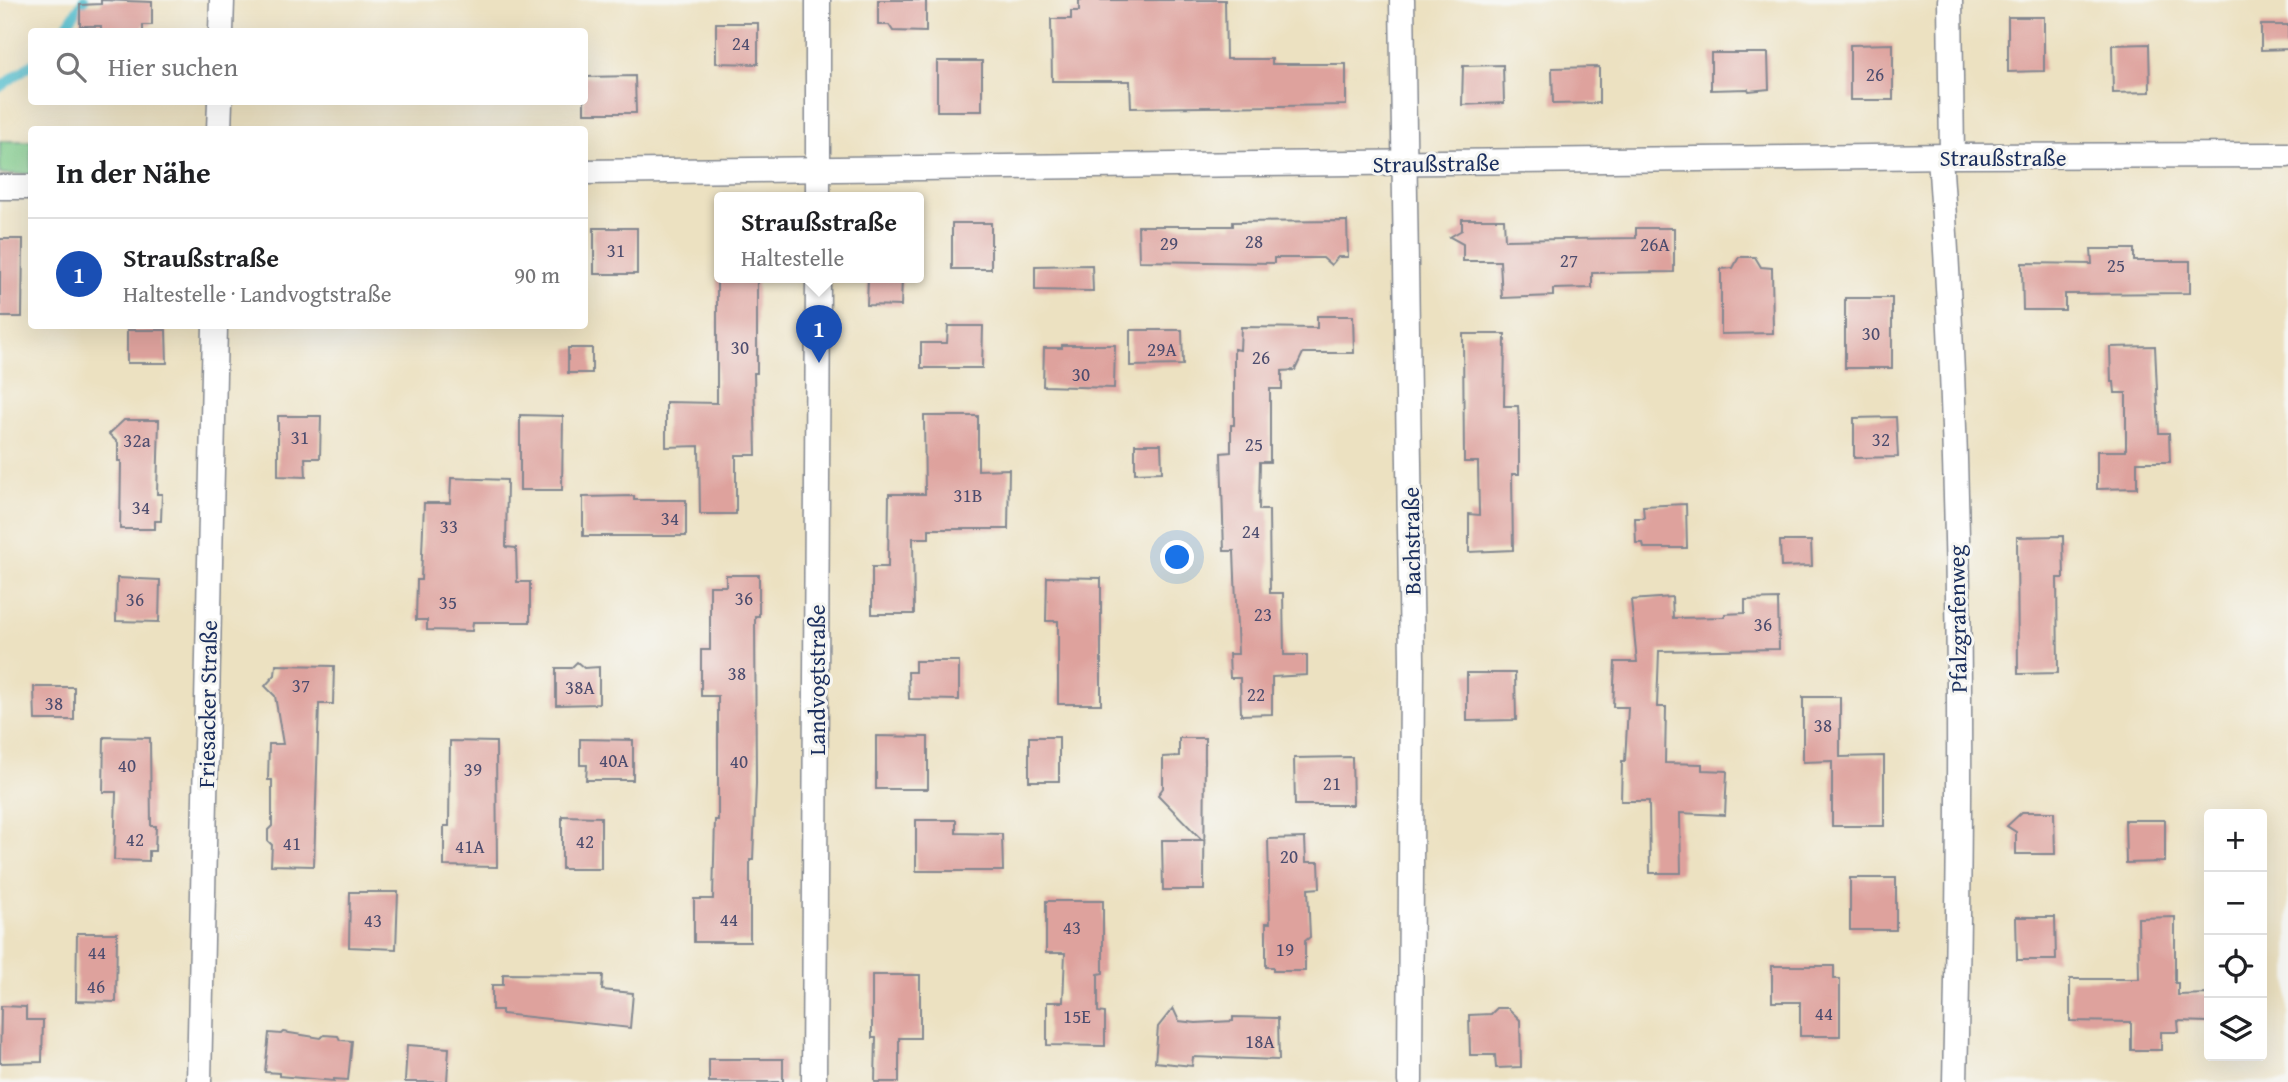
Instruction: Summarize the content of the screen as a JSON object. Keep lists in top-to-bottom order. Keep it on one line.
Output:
{"streets":{"street":["Straußstraße","Bachstraße","Pfalzgrafenweg","Landvogtstraße","Friesacker Straße"]},"crossings":[["Straußstraße","Bachstraße"],["Straußstraße","Pfalzgrafenweg"]],"house_numbers":["24","26","28","29","26A","31","27","25","30","30","29A","26","30","31","32","32a","25","31B","34","34","33","24","36","36","35","23","36","38","37","38A","22","38","38","40A","40","40","39","21","42","42","41","41A","20","44","43","43","19","44","46","44","15E","18A"],"page":{"search":"Hier suchen","heading":"In der Nähe","popup":["Straußstraße","Haltestelle"],"list":[{"mark":"1","name":"Straußstraße","note":"Haltestelle · Landvogtstraße","value":"90 m"}],"pins":"1","map_buttons":["+","−"]}}
